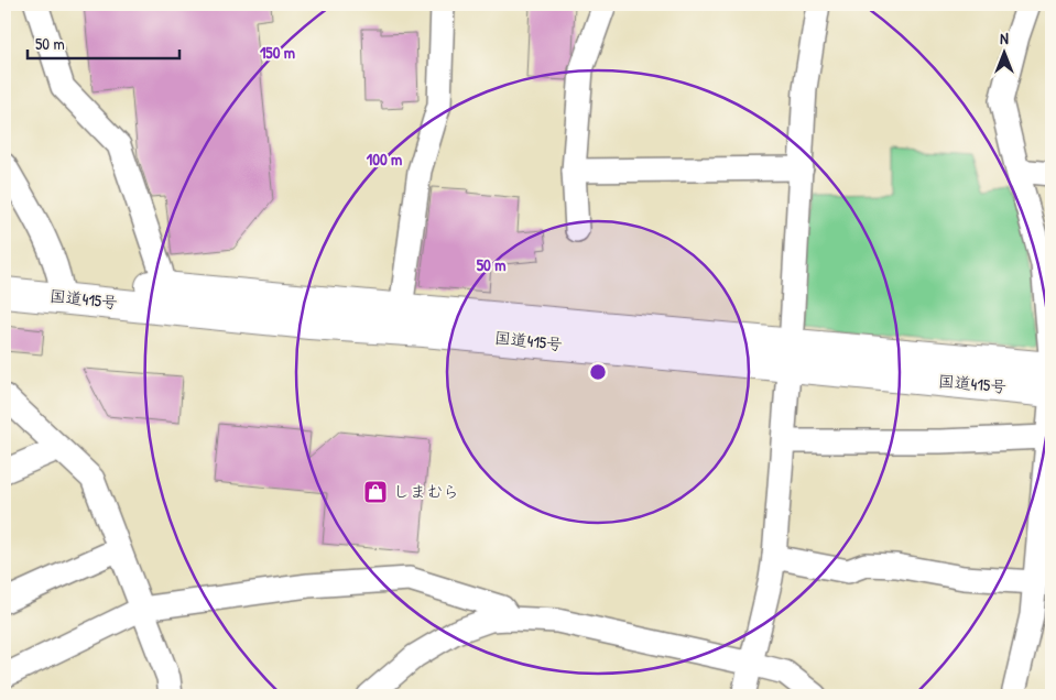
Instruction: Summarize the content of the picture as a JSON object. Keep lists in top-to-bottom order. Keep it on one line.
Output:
{"streets":{"highway":["国道415号"]},"places":{"shop":["しまむら"]},"scale_bar":"50 m","north":"top","rings":["150 m","100 m","50 m"]}
